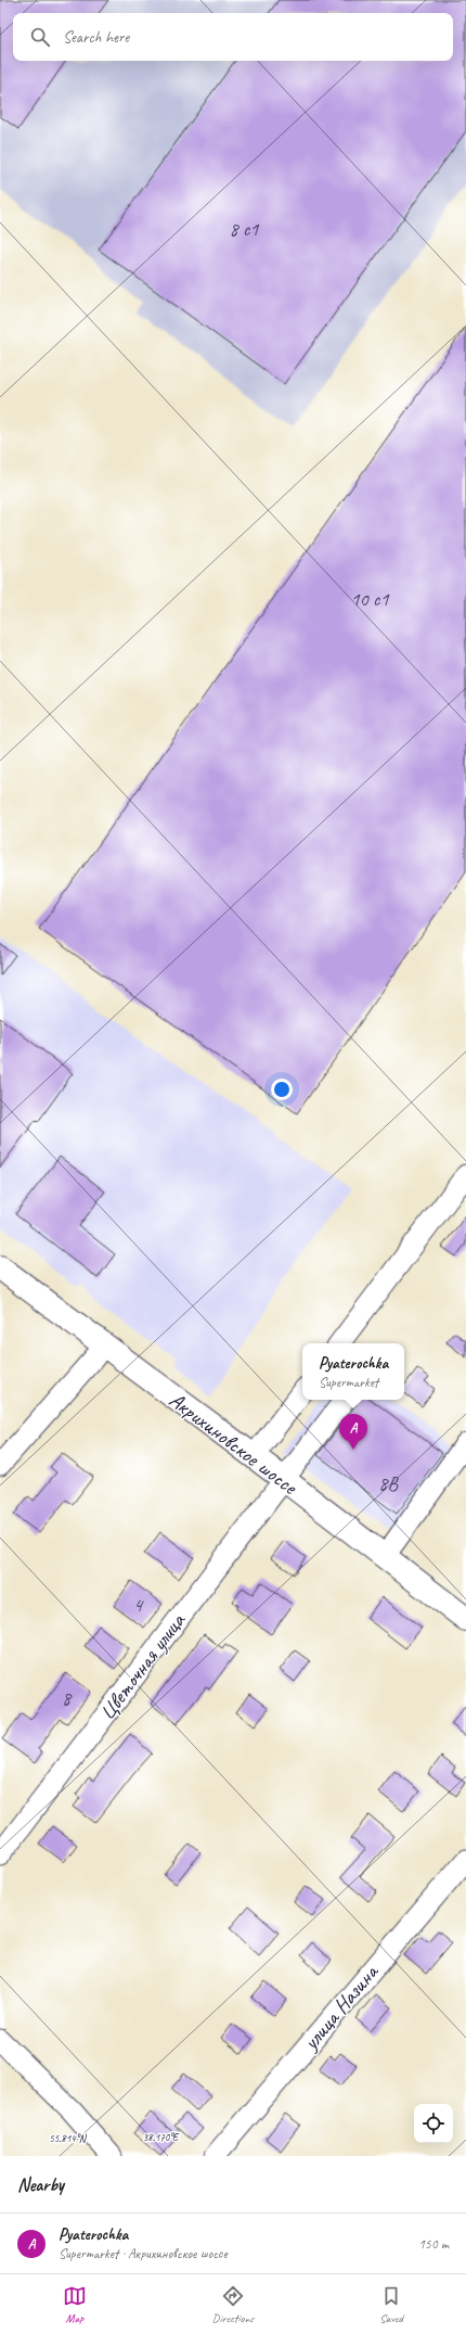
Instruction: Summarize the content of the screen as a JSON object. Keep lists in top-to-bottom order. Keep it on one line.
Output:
{"streets":{"main road":["Акрихиновское шоссе"],"street":["Цветочная улица","улица Назина"]},"crossings":[["Акрихиновское шоссе","Цветочная улица"]],"house_numbers":["8 с1","10 с1","8В","4","8"],"page":{"search":"Search here","popup":["Pyaterochka","Supermarket"],"pins":"A","heading":"Nearby","list":[{"mark":"A","name":"Pyaterochka","note":"Supermarket · Акрихиновское шоссе","value":"150 m"}],"nav":["Map","Directions","Saved"]},"coordinates":["38.170°E","55.814°N"]}
